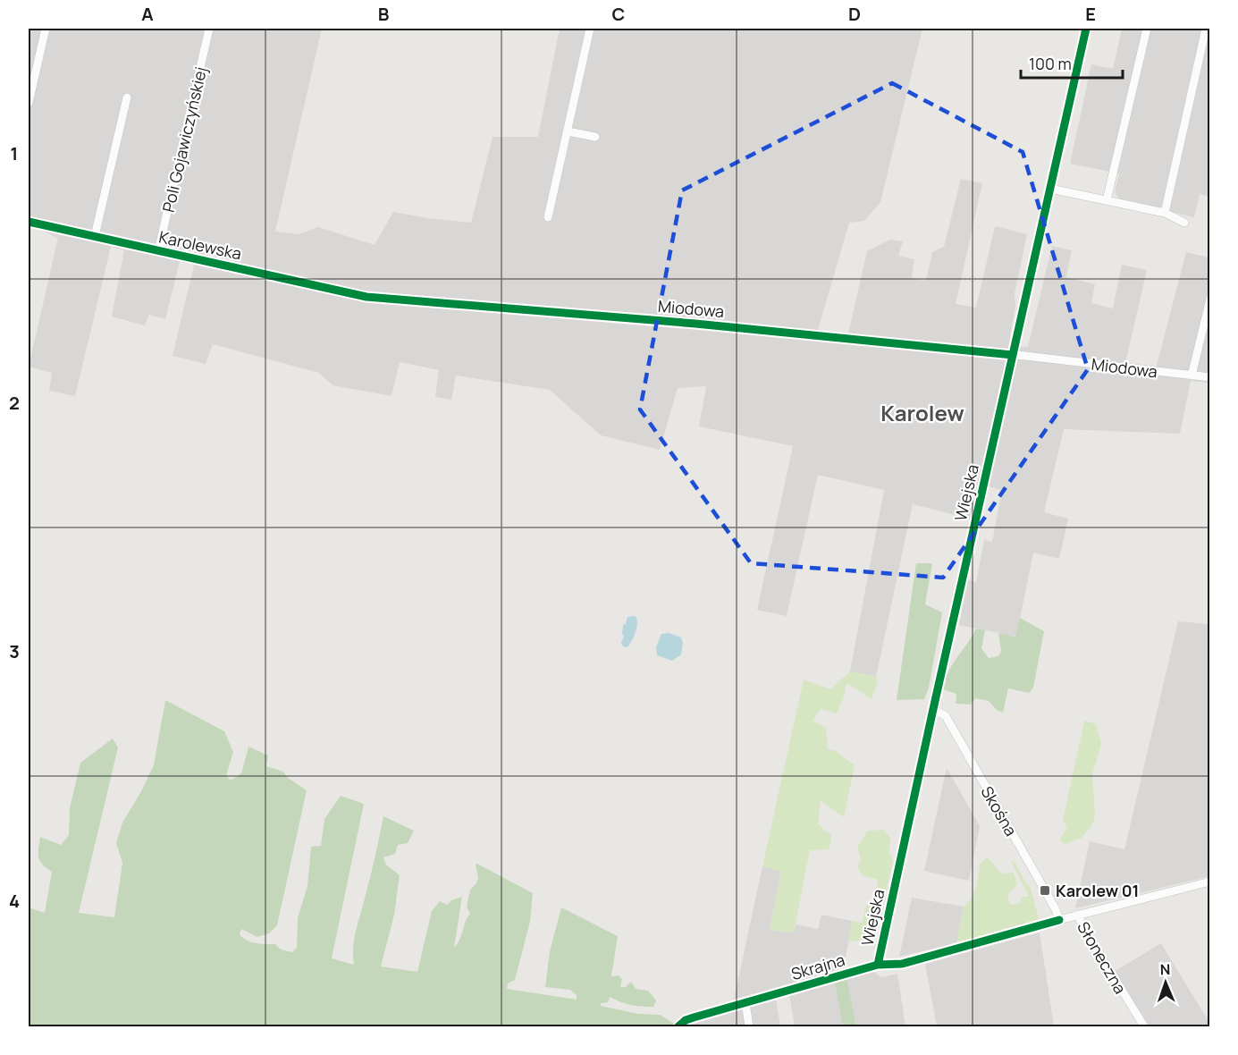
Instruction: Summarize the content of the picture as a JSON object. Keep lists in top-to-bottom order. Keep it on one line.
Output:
{"streets":{"street":["Poli Gojawiczyńskiej","Karolewska","Miodowa","Wiejska","Skośna","Słoneczna","Skrajna"]},"crossings":[["Poli Gojawiczyńskiej","Karolewska"],["Karolewska","Miodowa"],["Miodowa","Wiejska"],["Wiejska","Skośna"],["Wiejska","Skrajna"],["Skośna","Skrajna"],["Słoneczna","Skrajna"]],"districts":["Karolew"],"places":{"transit":["Karolew 01"]},"scale_bar":"100 m","north":"top","grid":{"columns":["A","B","C","D","E"],"rows":["1","2","3","4"]}}
